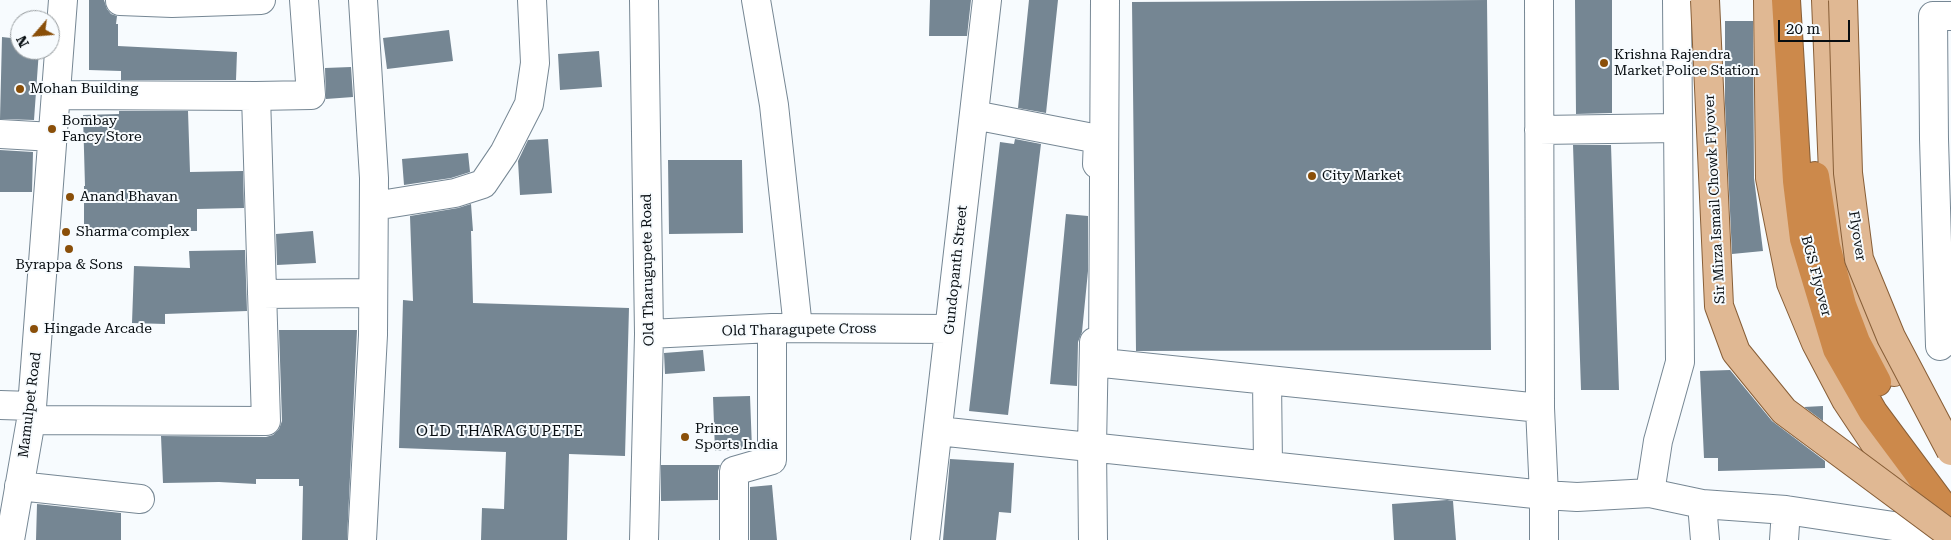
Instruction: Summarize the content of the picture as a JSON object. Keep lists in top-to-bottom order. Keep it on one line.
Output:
{"streets":{"highway":["BGS Flyover"],"main road":["Sir Mirza Ismail Chowk Flyover","Flyover"],"street":["Old Tharugupete Road","Gundopanth Street","Old Tharagupete Cross","Mamulpet Road"]},"crossings":[["Sir Mirza Ismail Chowk Flyover","BGS Flyover"],["Old Tharugupete Road","Old Tharagupete Cross"],["Gundopanth Street","Old Tharagupete Cross"]],"districts":["OLD THARAGUPETE"],"places":["Krishna Rajendra Market Police Station","Mohan Building","Bombay Fancy Store","City Market","Anand Bhavan","Sharma complex","Byrappa & Sons","Hingade Arcade","Prince Sports India"],"scale_bar":"20 m","north":"bottom left"}
